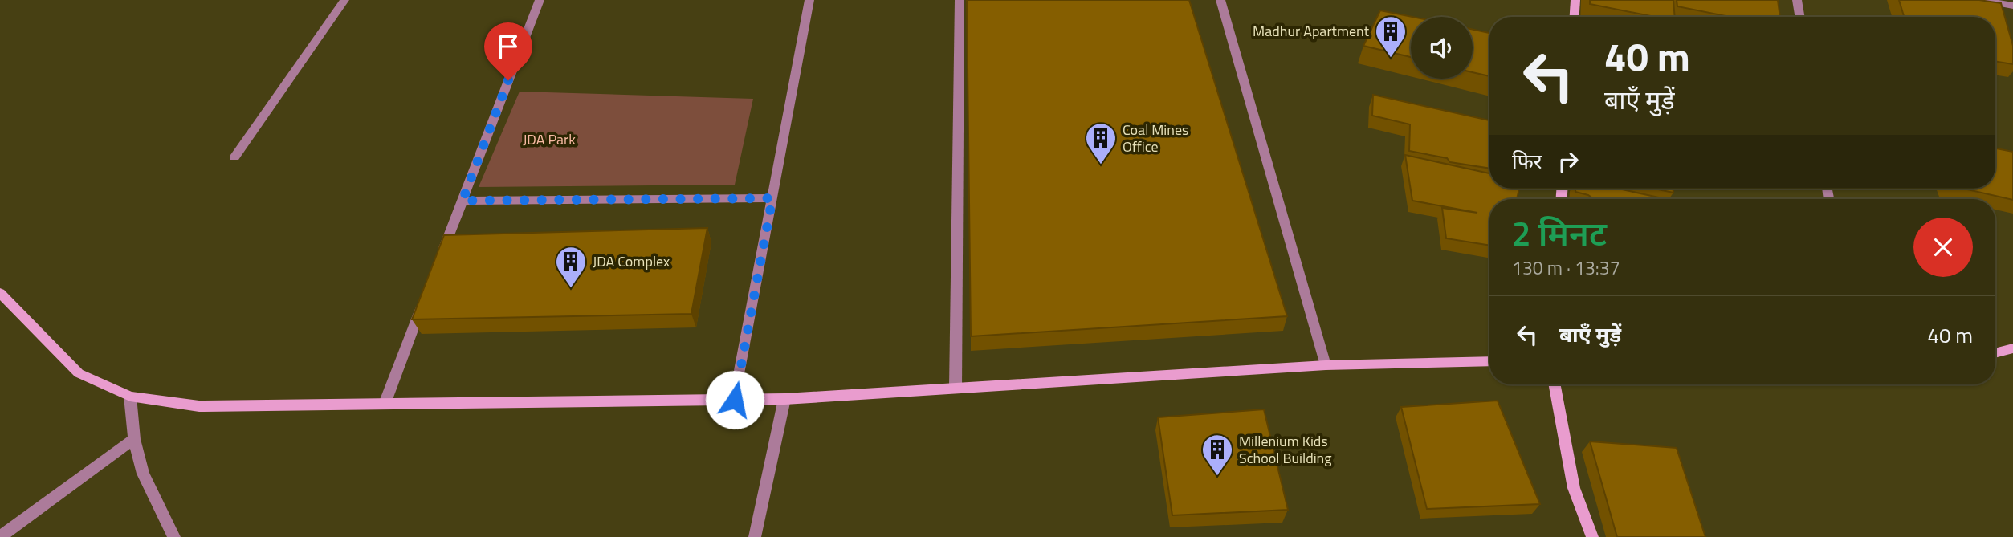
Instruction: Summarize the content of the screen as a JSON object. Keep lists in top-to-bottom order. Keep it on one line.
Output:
{"parks":["JDA Park"],"places":{"building":["Madhur Apartment","Coal Mines Office","JDA Complex","Millenium Kids School Building"]},"page":{"turn":["40 m","बाएँ मुड़ें"],"then":"फिर","heading":["2 मिनट","130 m · 13:37"],"list":[{"name":"बाएँ मुड़ें","value":"40 m"}]}}
